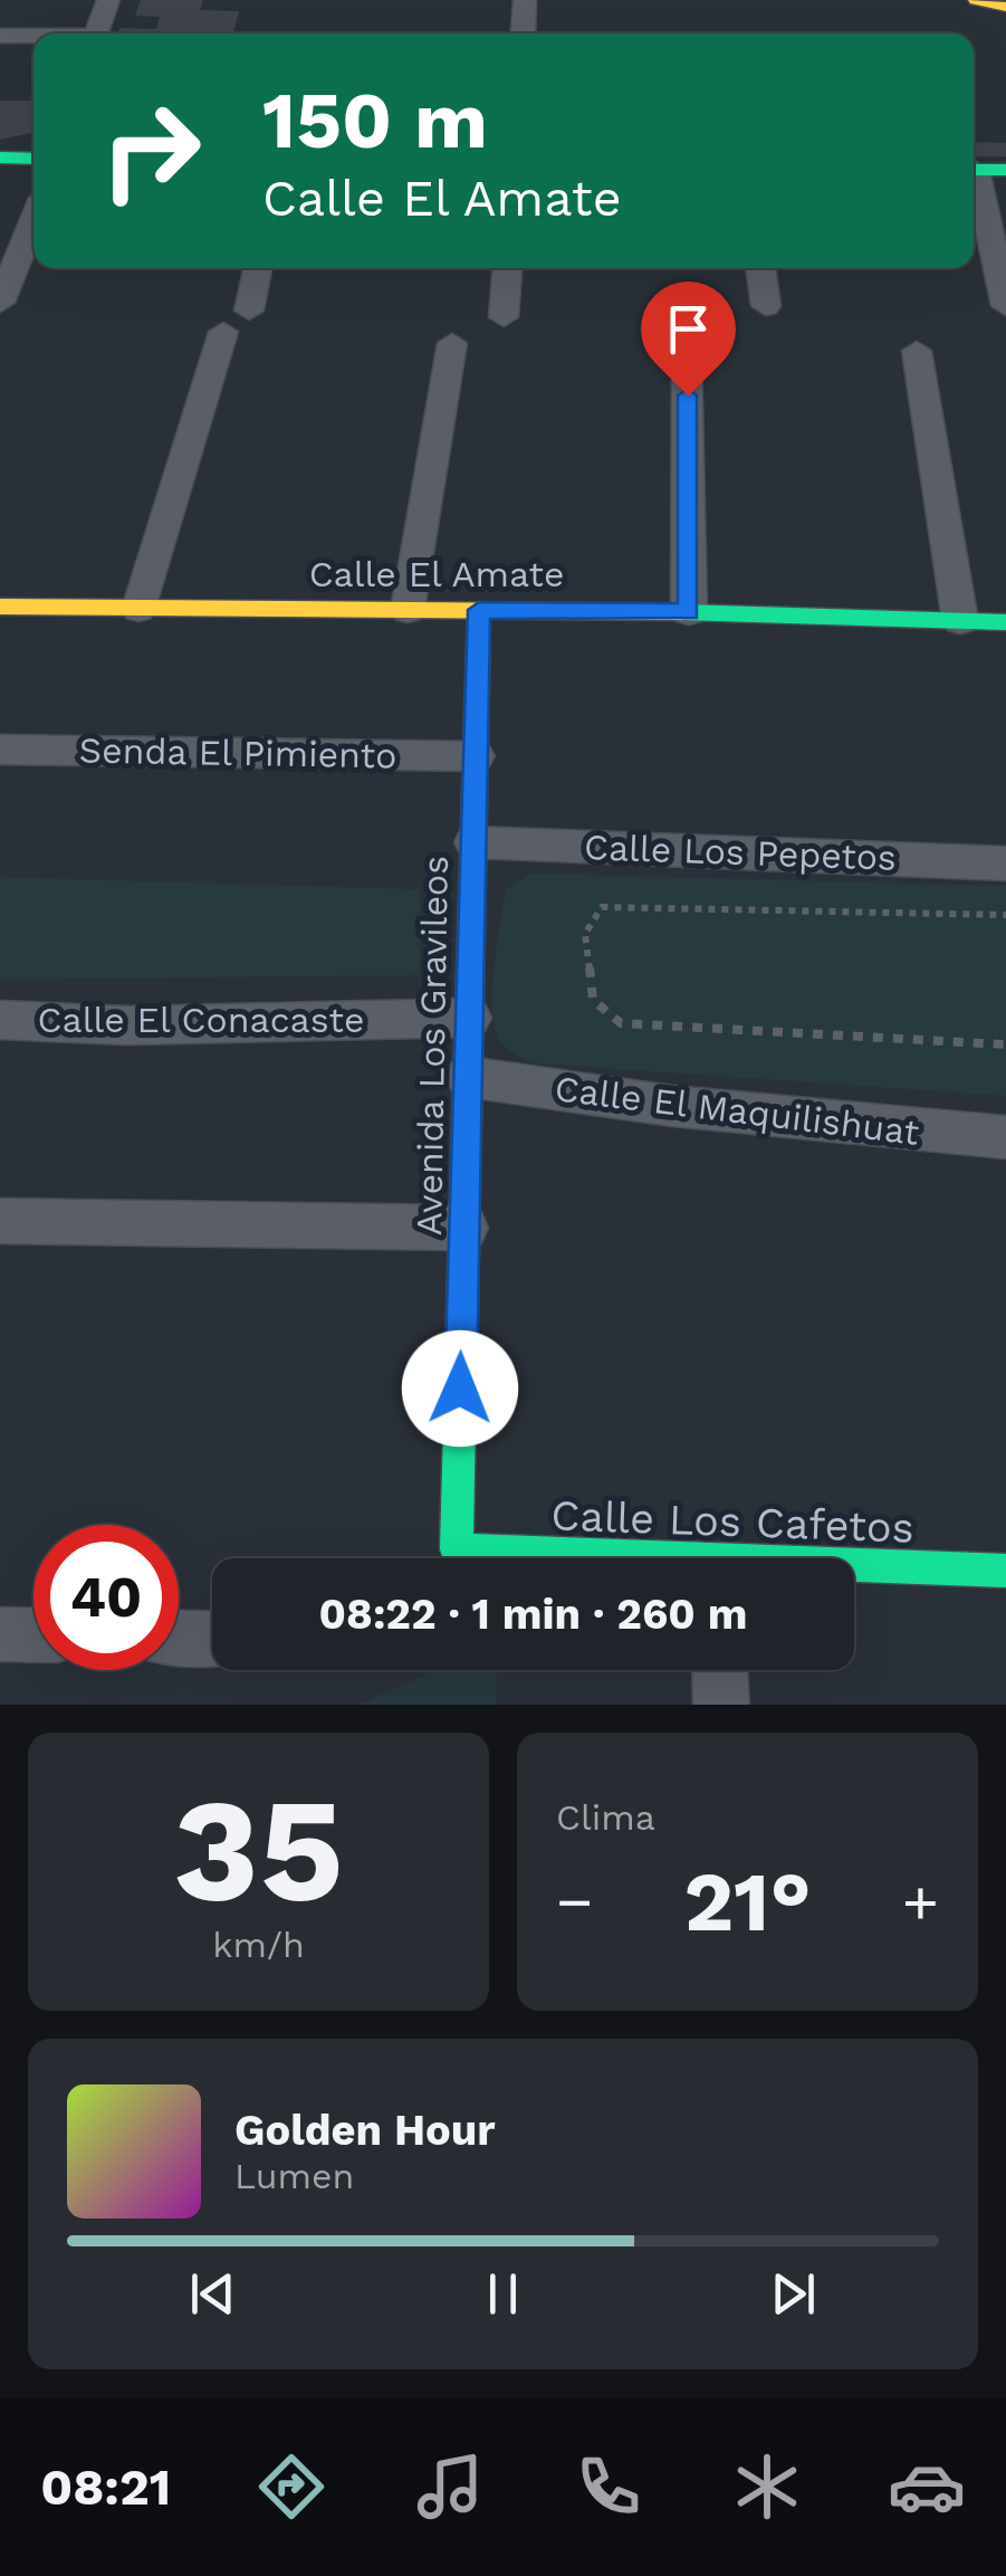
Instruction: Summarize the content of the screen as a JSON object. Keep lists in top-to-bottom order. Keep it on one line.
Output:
{"streets":{"street":["Calle El Amate","Senda El Pimiento","Calle Los Pepetos","Calle El Conacaste","Avenida Los Gravileos","Calle El Maquilishuat","Calle Los Cafetos"]},"crossings":[["Calle El Amate","Avenida Los Gravileos"],["Senda El Pimiento","Avenida Los Gravileos"],["Calle Los Pepetos","Avenida Los Gravileos"],["Calle El Conacaste","Avenida Los Gravileos"],["Avenida Los Gravileos","Calle El Maquilishuat"]],"page":{"turn":["150 m","Calle El Amate"],"limit":"40","trip":"08:22 · 1 min · 260 m","tile":[["35","km/h"],"Clima"],"heat":["−","21°","+"],"song":["Golden Hour","Lumen"],"tabs":"08:21"}}
